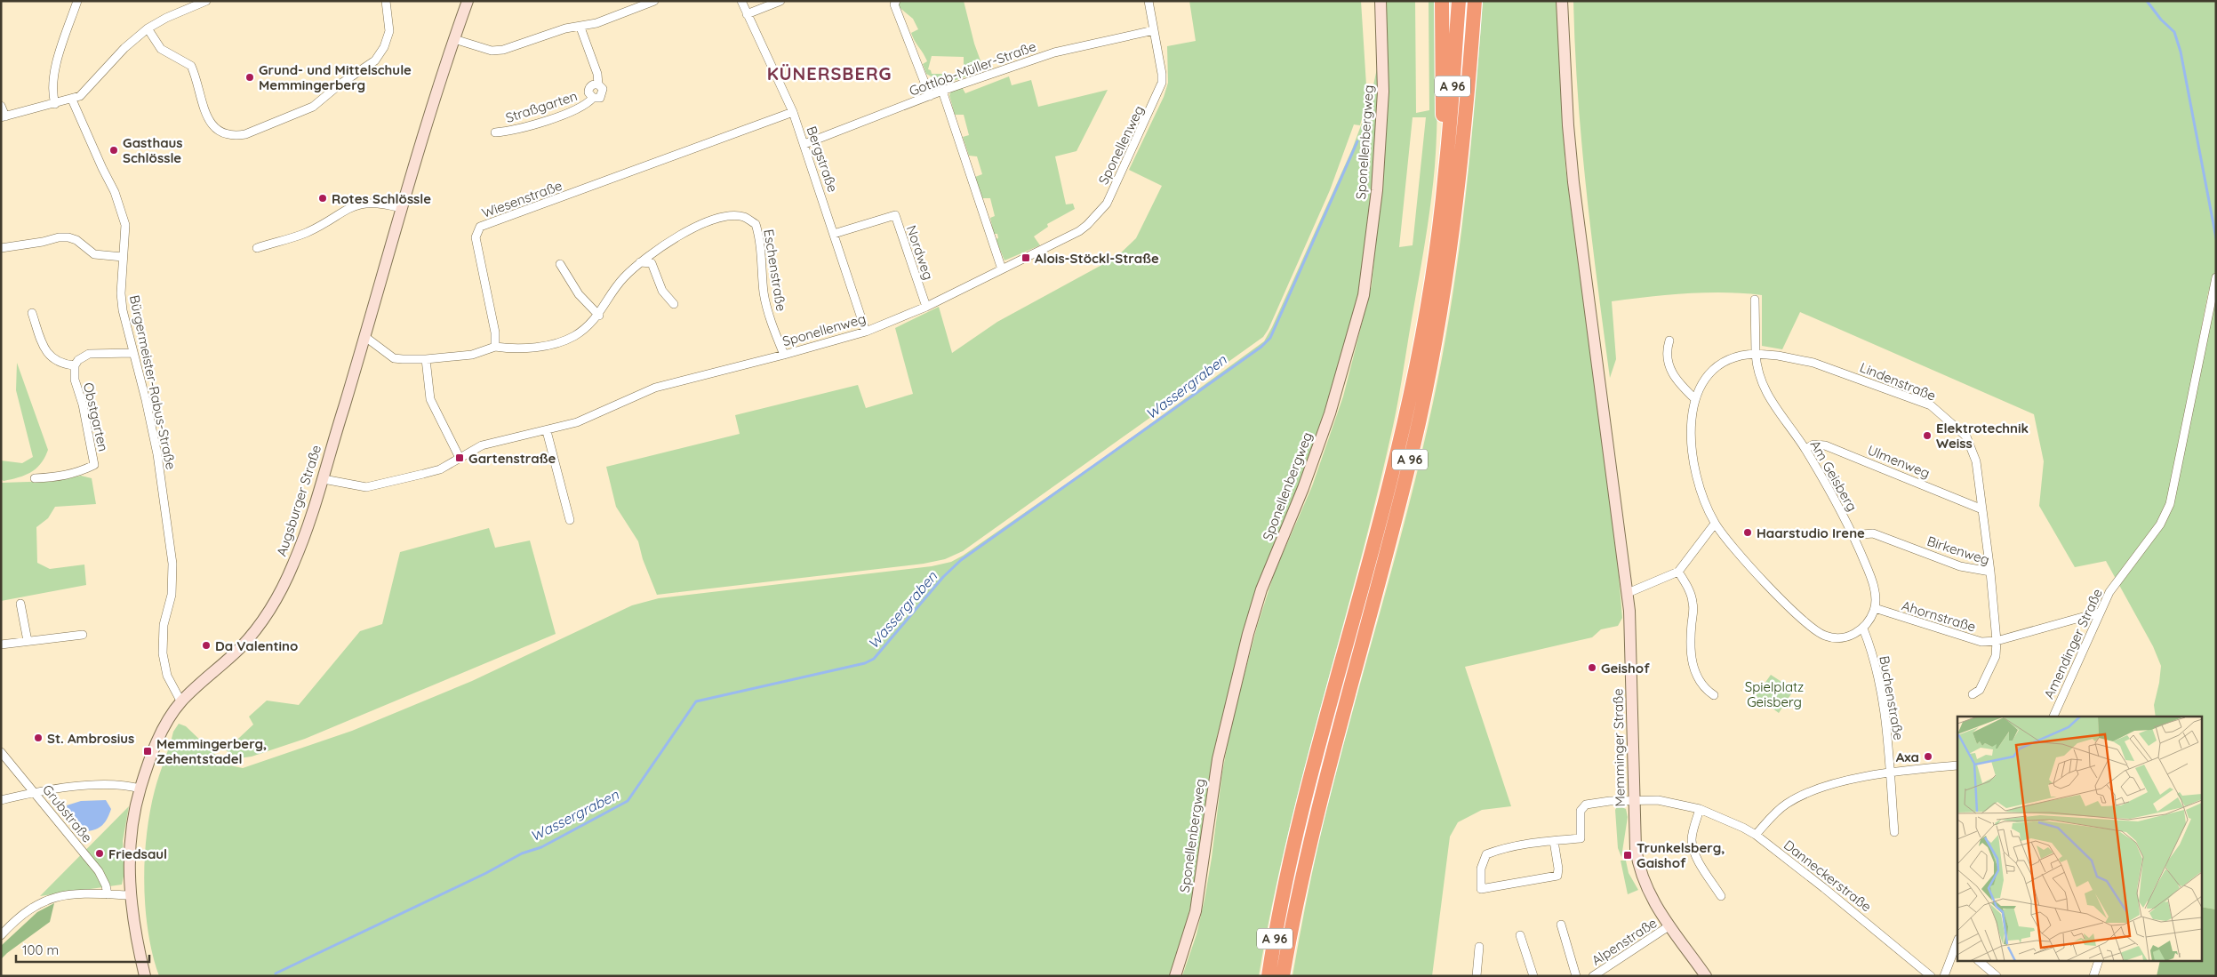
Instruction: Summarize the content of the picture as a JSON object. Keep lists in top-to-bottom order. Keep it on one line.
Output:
{"streets":{"highway":["A 96"],"street":["Gottlob-Müller-Straße","Straßgarten","Sponellenbergweg","Sponellenweg","Bergstraße","Wiesenstraße","Nordweg","Eschenstraße","Lindenstraße","Bürgermeister-Rabus-Straße","Obstgarten","Ulmenweg","Am Geisberg","Augsburger Straße","Birkenweg","Ahornstraße","Amendinger Straße","Buchenstraße","Memminger Straße","Grubstraße","Danneckerstraße","Alpenstraße"]},"crossings":[["Gottlob-Müller-Straße","Sponellenweg"],["Gottlob-Müller-Straße","Bergstraße"],["Sponellenweg","Bergstraße"],["Sponellenweg","Nordweg"],["Sponellenweg","Eschenstraße"],["Sponellenweg","Augsburger Straße"],["Bergstraße","Wiesenstraße"],["Bergstraße","Nordweg"],["Wiesenstraße","Eschenstraße"],["Lindenstraße","Ulmenweg"],["Lindenstraße","Am Geisberg"],["Lindenstraße","Birkenweg"],["Bürgermeister-Rabus-Straße","Obstgarten"],["Bürgermeister-Rabus-Straße","Augsburger Straße"],["Ulmenweg","Am Geisberg"],["Am Geisberg","Birkenweg"],["Am Geisberg","Ahornstraße"],["Birkenweg","Ahornstraße"],["Ahornstraße","Amendinger Straße"],["Memminger Straße","Danneckerstraße"],["Memminger Straße","Alpenstraße"]],"districts":["KÜNERSBERG"],"water":["Wassergraben"],"parks":["Spielplatz Geisberg"],"places":{"other":["Grund- und Mittelschule Memmingerberg","Gasthaus Schlössle","Rotes Schlössle","Elektrotechnik Weiss","Haarstudio Irene","Da Valentino","Geishof","St. Ambrosius","Axa","Friedsaul"],"transit":["Alois-Stöckl-Straße","Gartenstraße","Memmingerberg, Zehentstadel","Trunkelsberg, Gaishof"]},"scale_bar":"100 m"}
